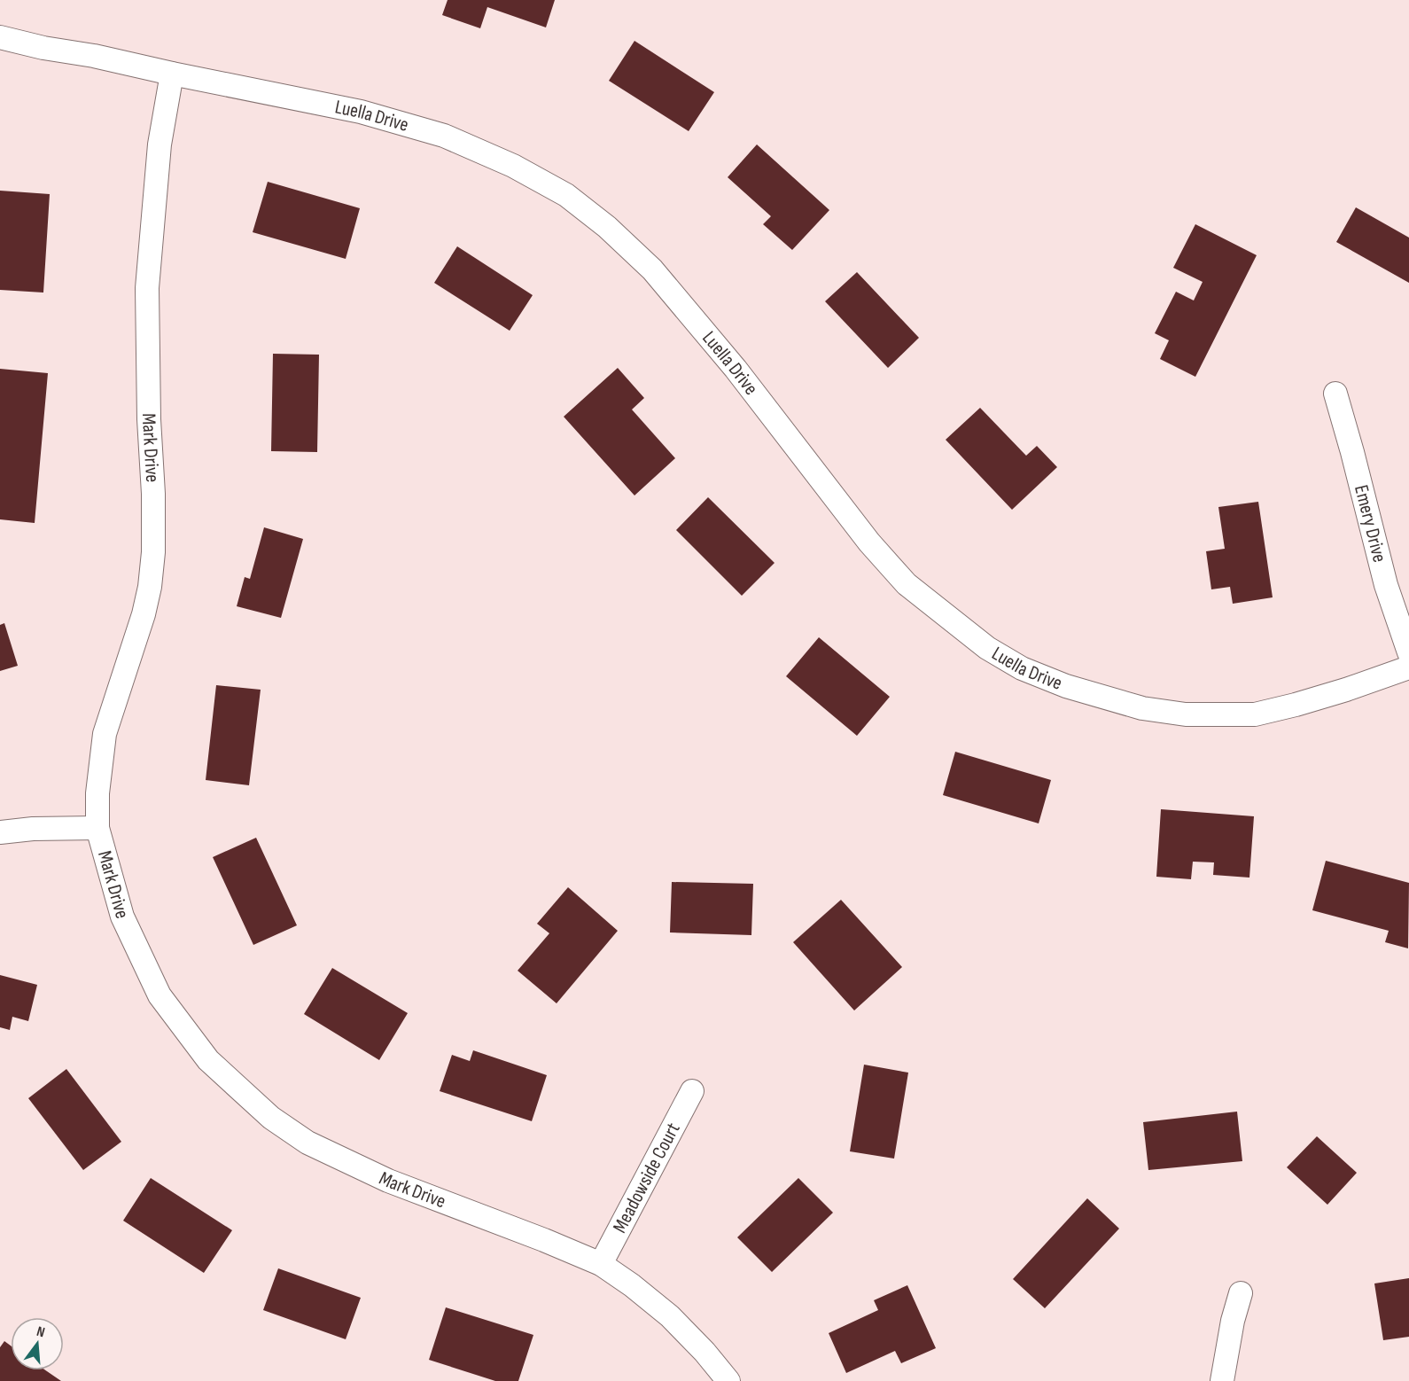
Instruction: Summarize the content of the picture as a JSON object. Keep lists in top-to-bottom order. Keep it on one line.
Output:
{"streets":{"street":["Luella Drive","Mark Drive","Emery Drive","Meadowside Court"]},"crossings":[["Luella Drive","Mark Drive"],["Mark Drive","Meadowside Court"]],"north":"top"}
